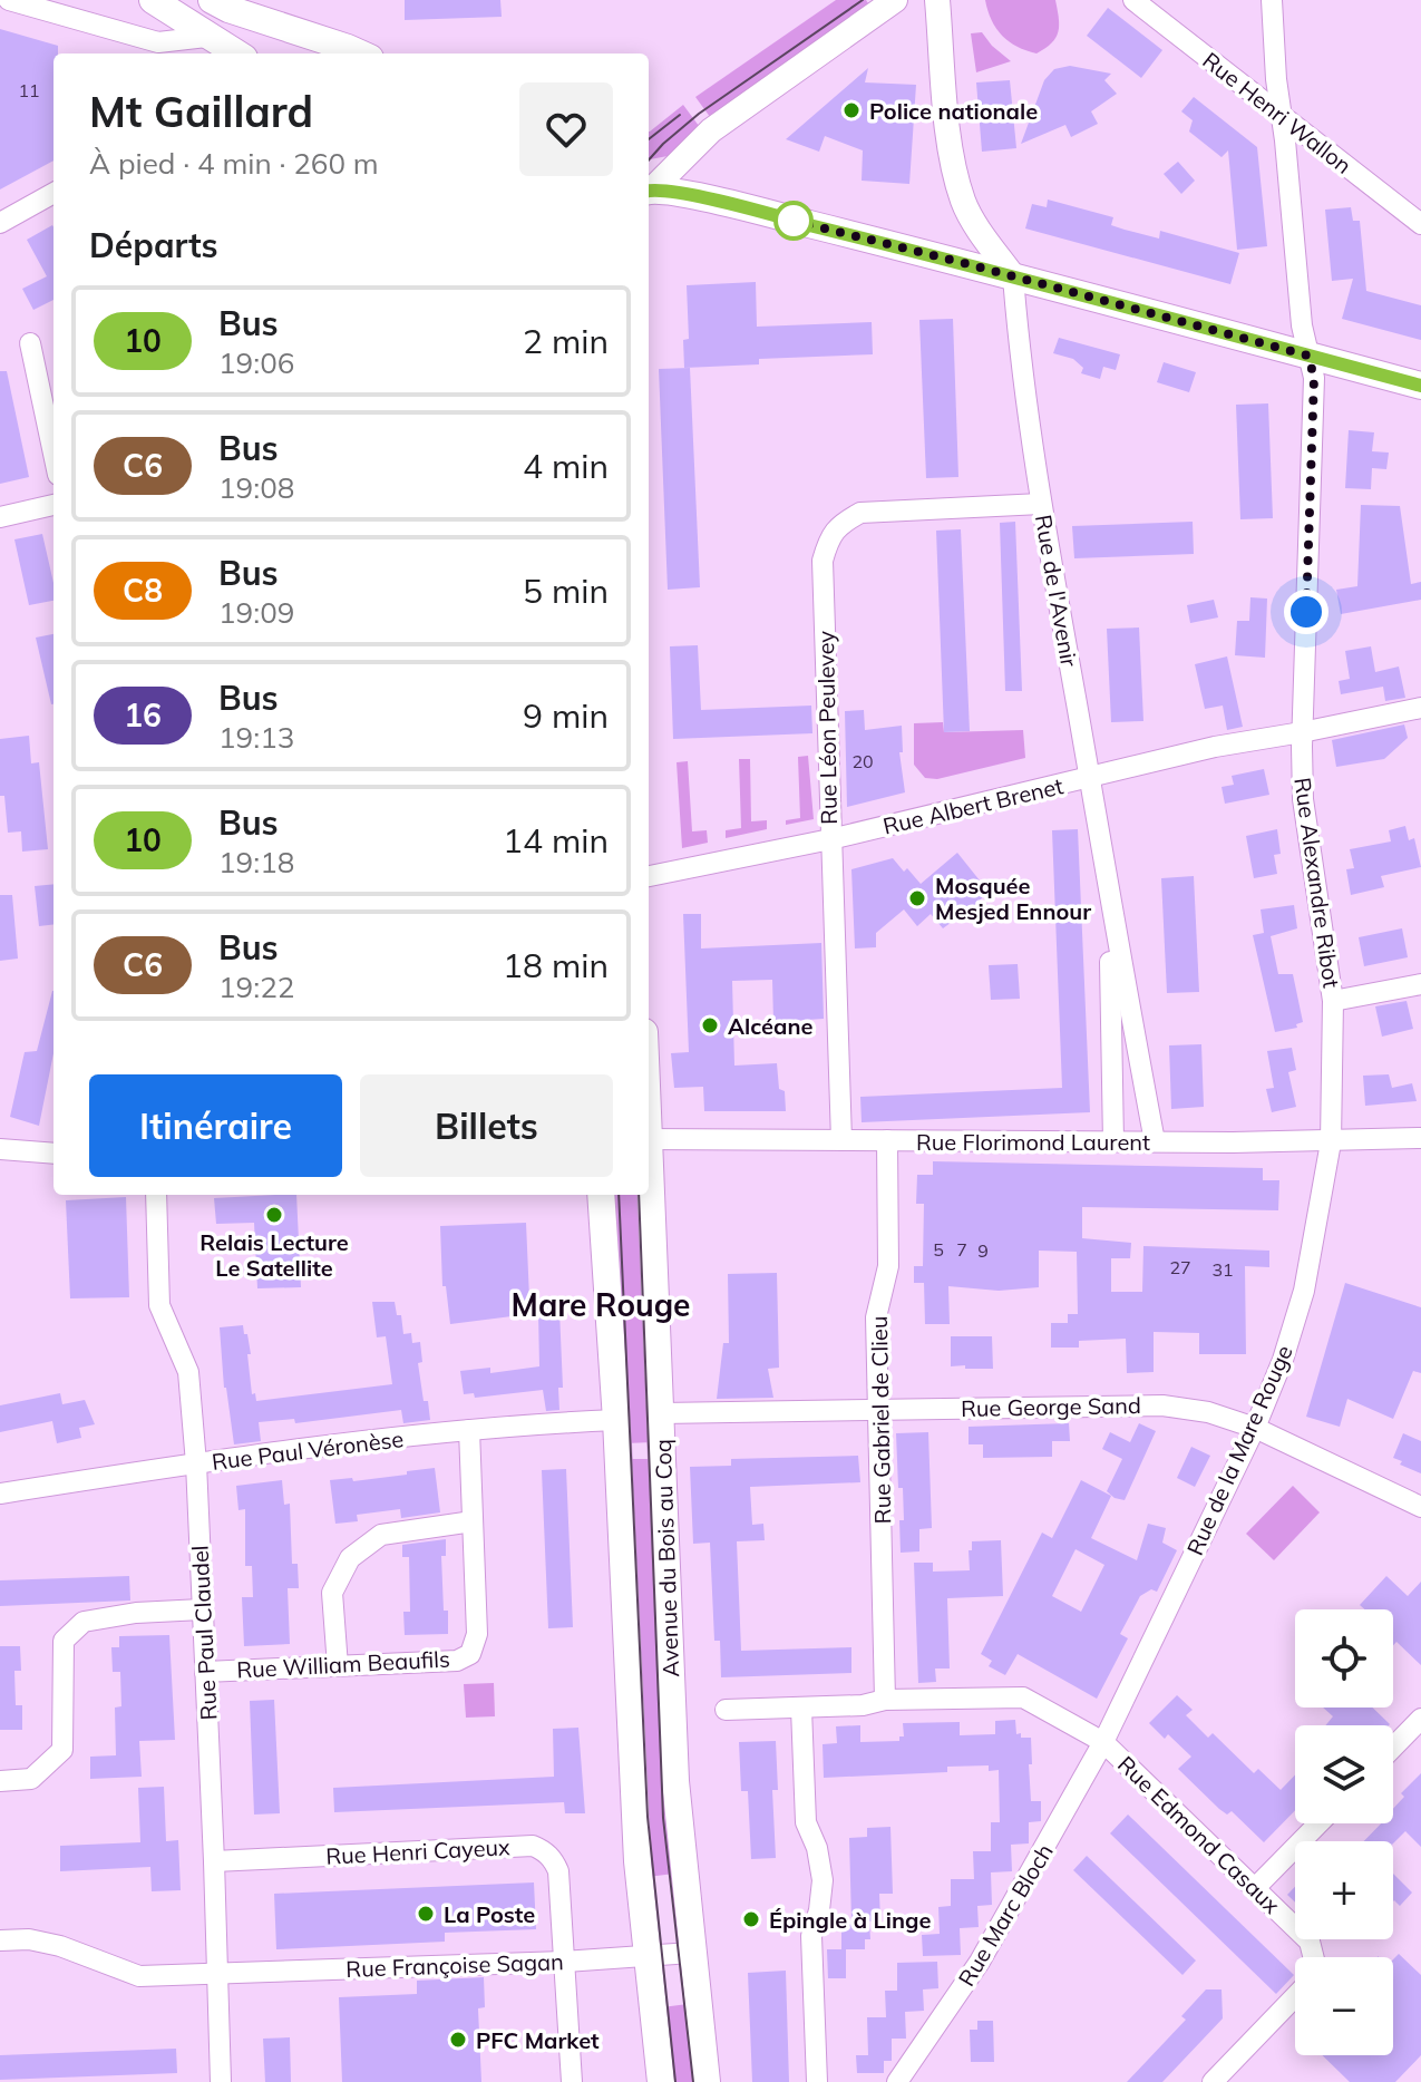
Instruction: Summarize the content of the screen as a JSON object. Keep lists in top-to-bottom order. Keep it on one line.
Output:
{"streets":{"main road":["Avenue du Bois au Coq"],"street":["Rue Henri Wallon","Rue de l'Avenir","Rue Léon Peulevey","Rue Albert Brenet","Rue Alexandre Ribot","Rue Florimond Laurent","Rue George Sand","Rue Gabriel de Clieu","Rue Paul Véronèse","Rue de la Mare Rouge","Rue Paul Claudel","Rue William Beaufils","Rue Edmond Casaux","Rue Henri Cayeux","Rue Marc Bloch","Rue Françoise Sagan"]},"crossings":[["Rue Henri Wallon","Rue Alexandre Ribot"],["Rue de l'Avenir","Rue Léon Peulevey"],["Rue de l'Avenir","Rue Albert Brenet"],["Rue de l'Avenir","Rue Florimond Laurent"],["Rue Léon Peulevey","Rue Albert Brenet"],["Rue Léon Peulevey","Rue Florimond Laurent"],["Rue Albert Brenet","Rue Alexandre Ribot"],["Rue Alexandre Ribot","Rue Florimond Laurent"],["Rue Alexandre Ribot","Rue de la Mare Rouge"],["Rue Florimond Laurent","Rue Gabriel de Clieu"],["Rue Florimond Laurent","Rue de la Mare Rouge"],["Rue George Sand","Rue Gabriel de Clieu"],["Rue George Sand","Rue de la Mare Rouge"],["Rue George Sand","Avenue du Bois au Coq"],["Rue Paul Véronèse","Avenue du Bois au Coq"],["Rue Paul Véronèse","Rue Paul Claudel"],["Rue Paul Véronèse","Rue William Beaufils"],["Rue de la Mare Rouge","Rue Edmond Casaux"],["Rue de la Mare Rouge","Rue Marc Bloch"],["Avenue du Bois au Coq","Rue Françoise Sagan"],["Rue Paul Claudel","Rue William Beaufils"],["Rue Paul Claudel","Rue Henri Cayeux"],["Rue Paul Claudel","Rue Françoise Sagan"],["Rue Edmond Casaux","Rue Marc Bloch"],["Rue Henri Cayeux","Rue Françoise Sagan"]],"districts":["Mare Rouge"],"places":["Police nationale","Mosquée Mesjed Ennour","Alcéane","Relais Lecture Le Satellite","La Poste","Épingle à Linge","PFC Market"],"lines":["bus line 10"],"house_numbers":["11","20","5","7","9","27","31"],"page":{"heading":[["Mt Gaillard","À pied · 4 min · 260 m"],"Départs"],"list":[{"mark":"10","name":"Bus","note":"19:06","value":"2 min"},{"mark":"C6","name":"Bus","note":"19:08","value":"4 min"},{"mark":"C8","name":"Bus","note":"19:09","value":"5 min"},{"mark":"16","name":"Bus","note":"19:13","value":"9 min"},{"mark":"10","name":"Bus","note":"19:18","value":"14 min"},{"mark":"C6","name":"Bus","note":"19:22","value":"18 min"}],"buttons":["Itinéraire","Billets"],"map_buttons":["+","−"]}}
